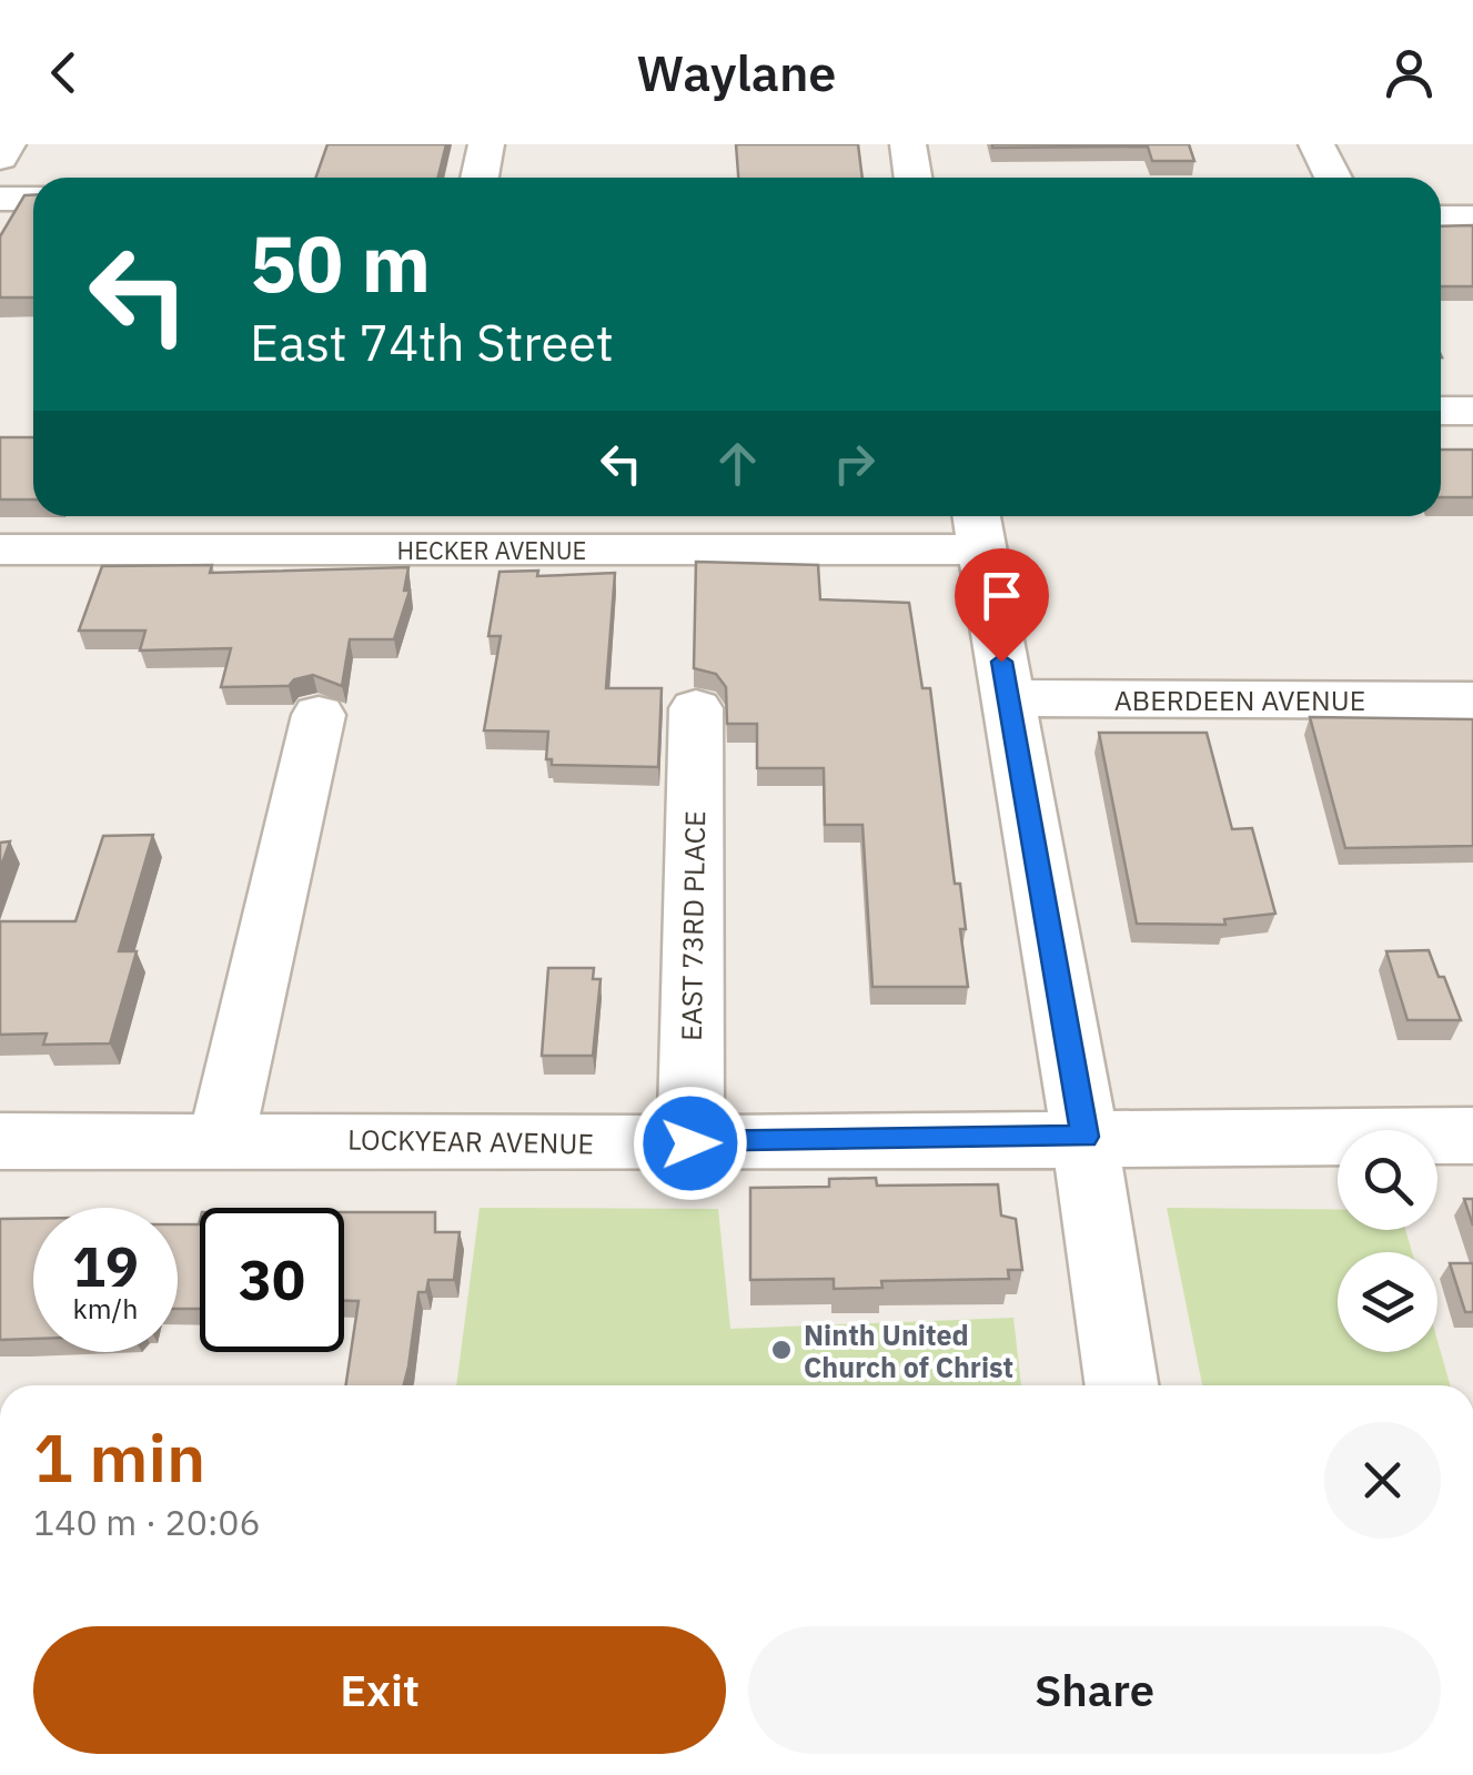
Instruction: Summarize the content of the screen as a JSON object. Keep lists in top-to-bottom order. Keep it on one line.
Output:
{"streets":{"street":["HECKER AVENUE","ABERDEEN AVENUE","EAST 73RD PLACE","LOCKYEAR AVENUE"]},"crossings":[["EAST 73RD PLACE","LOCKYEAR AVENUE"]],"places":["Ninth United Church of Christ"],"page":{"header":"Waylane","turn":["50 m","East 74th Street"],"speed":"19 km/h","limit":"30","heading":["1 min","140 m · 20:06"],"buttons":["Exit","Share"]}}
